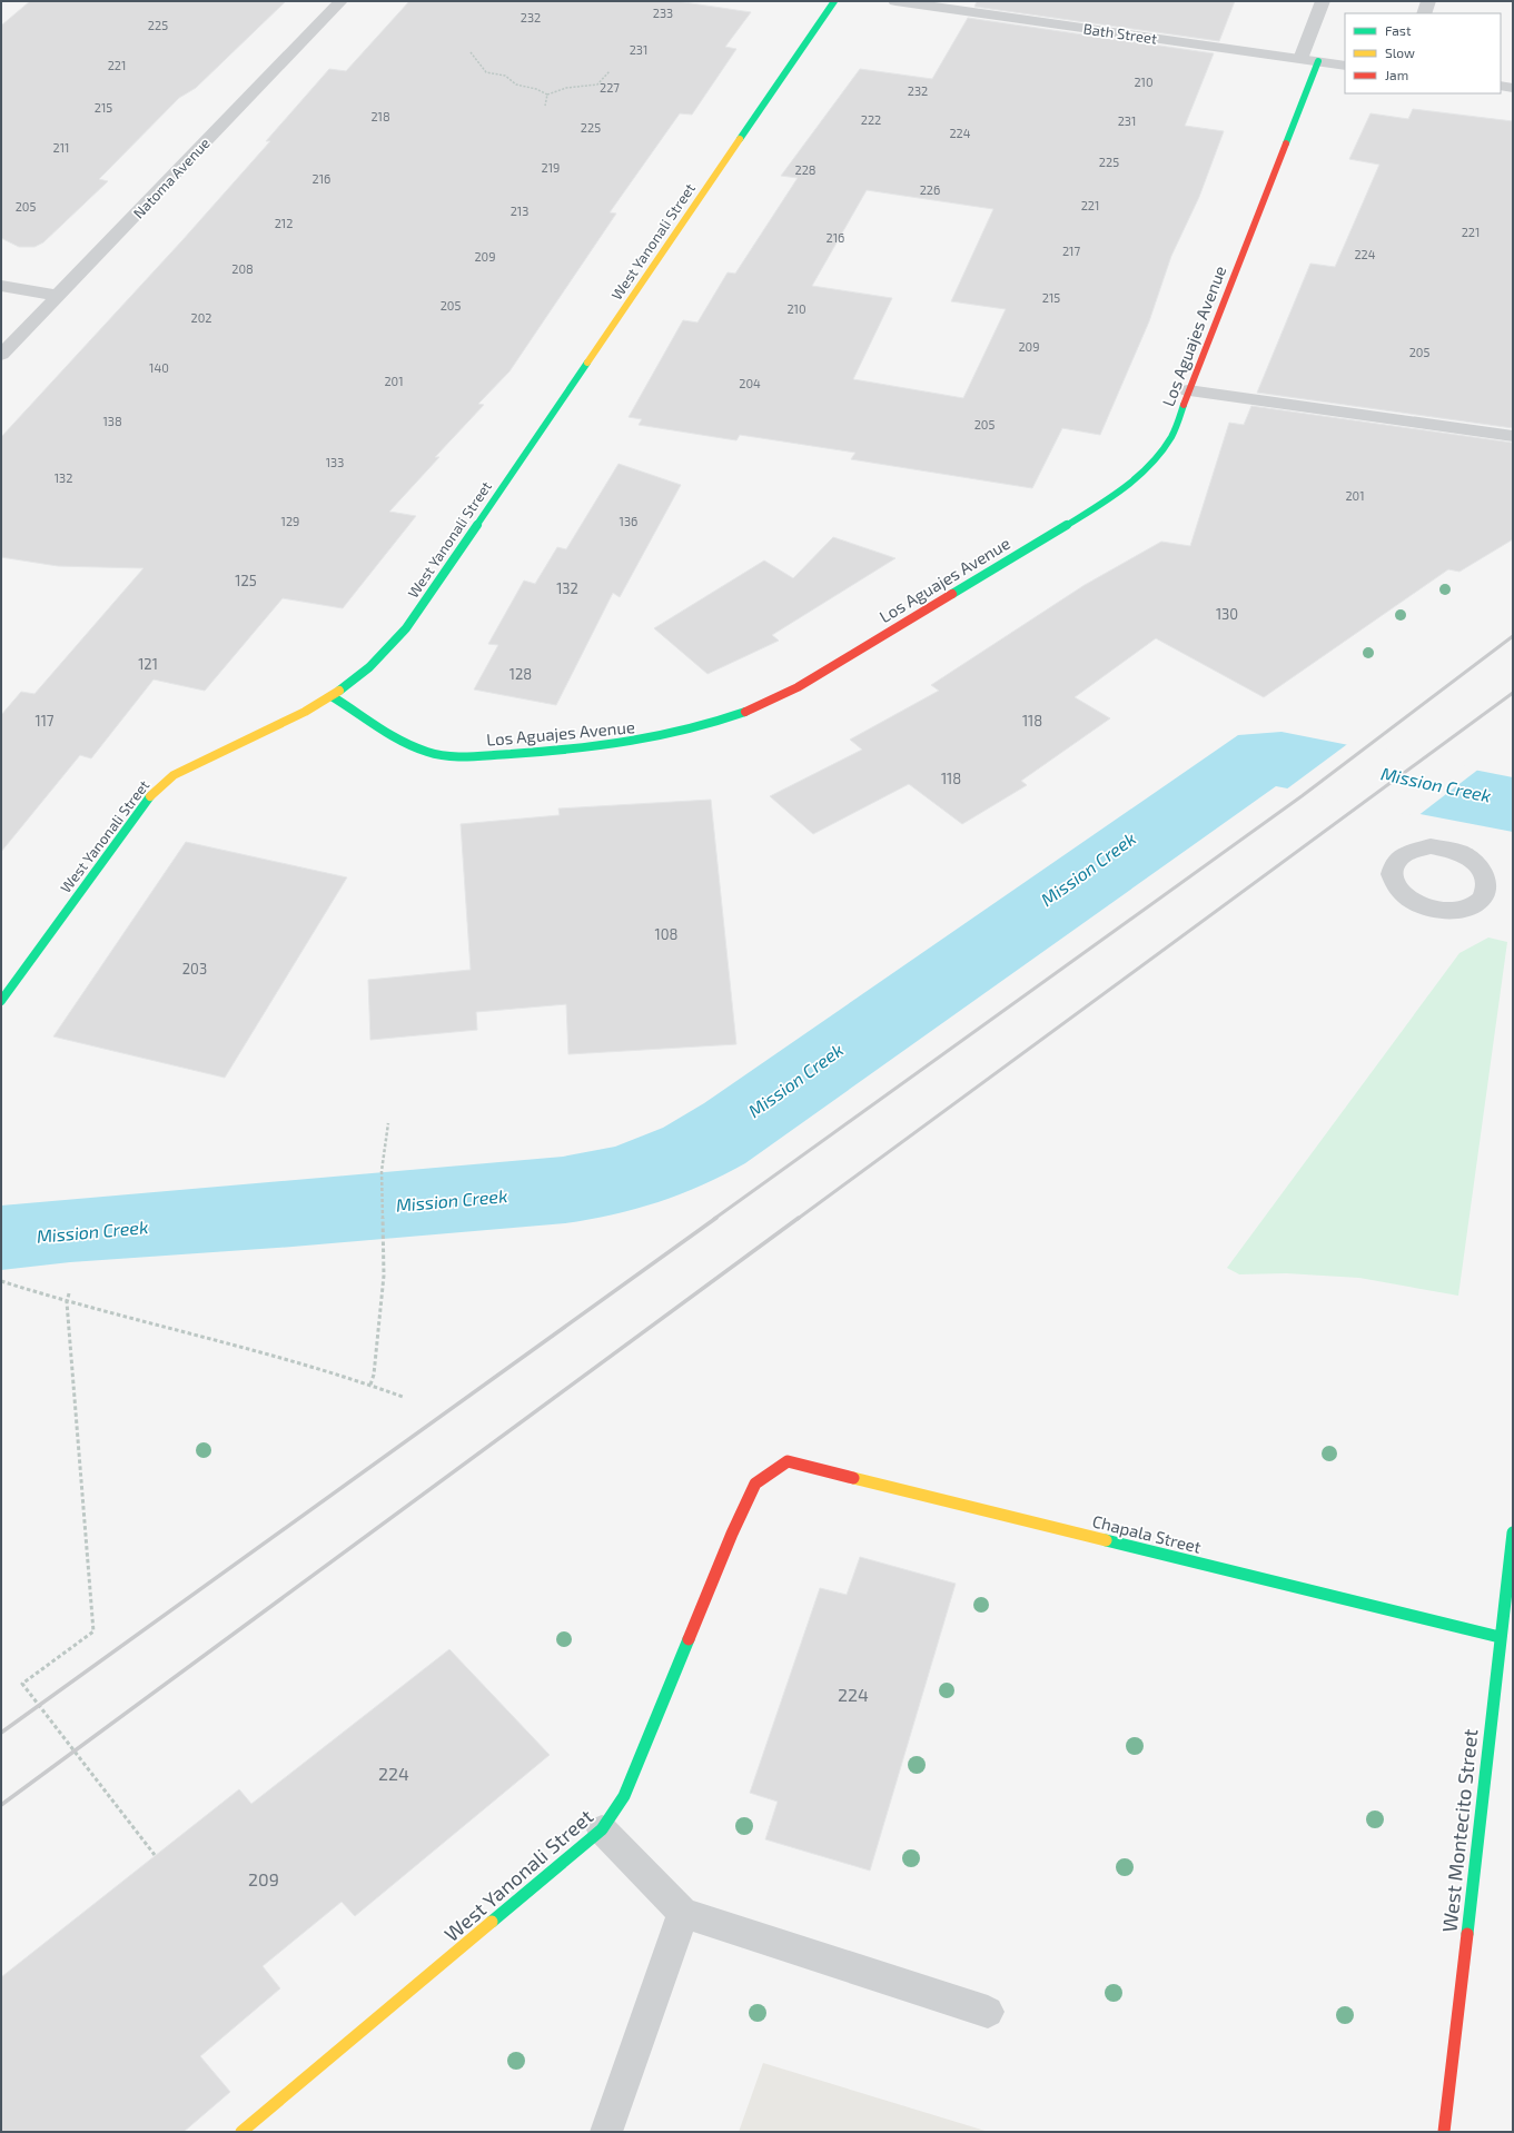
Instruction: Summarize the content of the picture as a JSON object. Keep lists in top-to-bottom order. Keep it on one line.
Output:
{"streets":{"street":["Bath Street","Natoma Avenue","West Yanonali Street","Los Aguajes Avenue","Chapala Street","West Montecito Street"]},"crossings":[["Bath Street","Los Aguajes Avenue"],["West Yanonali Street","Los Aguajes Avenue"],["West Yanonali Street","Chapala Street"],["Chapala Street","West Montecito Street"]],"water":["Mission Creek"],"house_numbers":["233","232","225","231","221","210","227","232","215","218","222","231","225","224","211","225","219","228","216","226","221","205","213","212","221","216","217","224","209","208","215","205","210","202","209","205","140","201","204","138","205","133","132","201","129","136","125","132","130","121","128","117","118","118","108","203","224","224","209"],"legend":["Fast","Slow","Jam"]}
